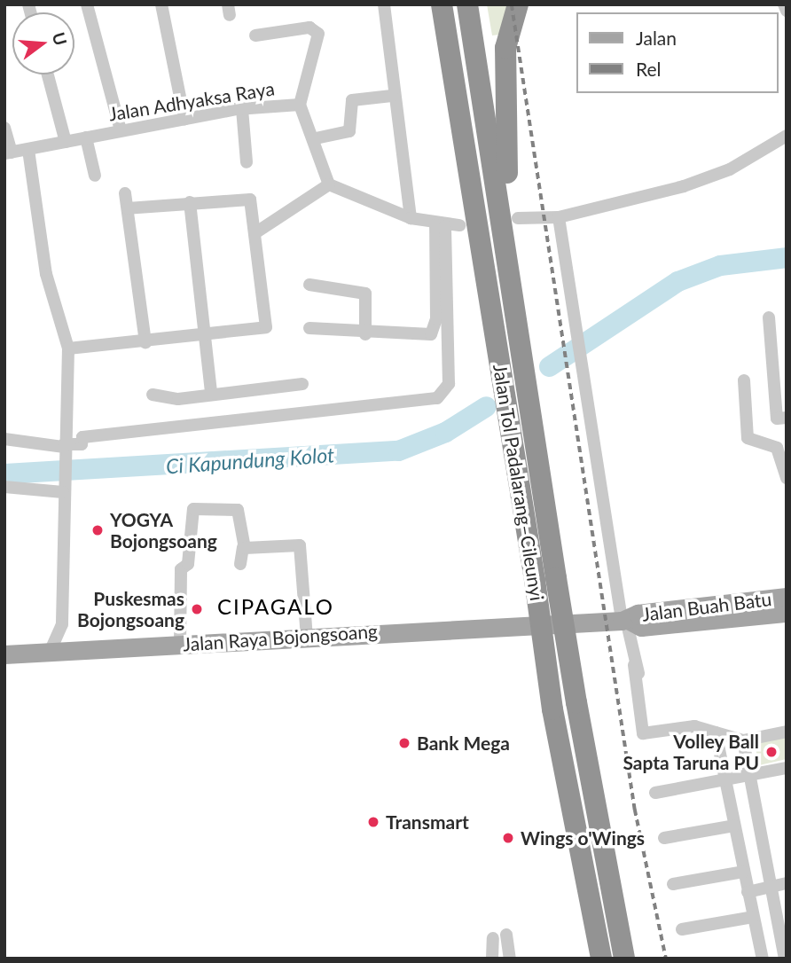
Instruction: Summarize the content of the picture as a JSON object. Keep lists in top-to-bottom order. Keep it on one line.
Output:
{"streets":{"highway":["Jalan Tol Padalarang–Cileunyi"],"main road":["Jalan Buah Batu","Jalan Raya Bojongsoang"],"street":["Jalan Adhyaksa Raya"]},"crossings":[["Jalan Buah Batu","Jalan Raya Bojongsoang"]],"districts":["CIPAGALO"],"water":["Ci Kapundung Kolot"],"places":["YOGYA Bojongsoang","Puskesmas Bojongsoang","Bank Mega","Volley Ball Sapta Taruna PU","Transmart","Wings o'Wings"],"legend":["Jalan","Rel"],"north":"right"}
